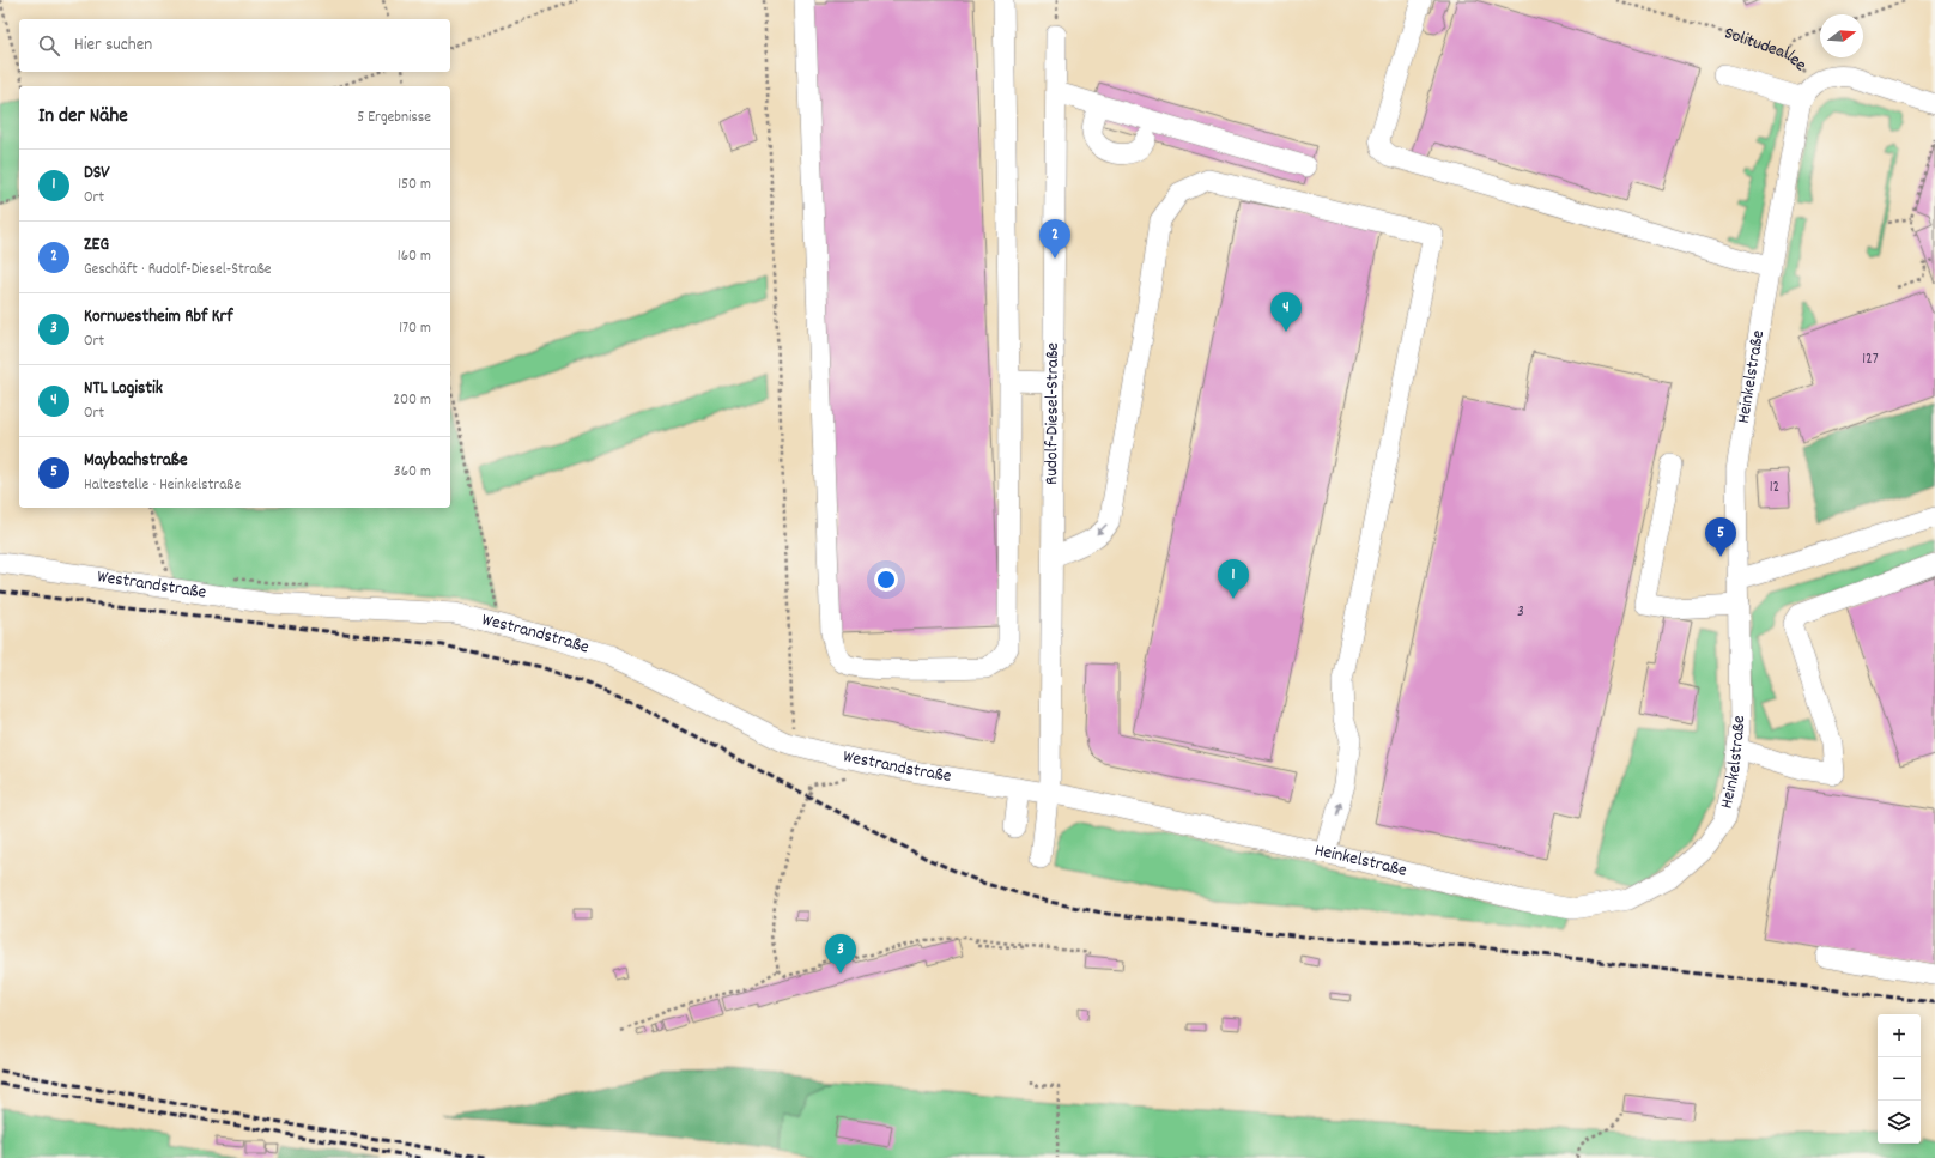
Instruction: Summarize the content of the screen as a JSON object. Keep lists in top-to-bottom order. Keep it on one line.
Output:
{"streets":{"street":["Solitudeallee","Heinkelstraße","Rudolf-Diesel-Straße","Westrandstraße"]},"crossings":[["Solitudeallee","Heinkelstraße"],["Heinkelstraße","Rudolf-Diesel-Straße"],["Heinkelstraße","Westrandstraße"],["Rudolf-Diesel-Straße","Westrandstraße"]],"house_numbers":["127","12","3"],"north":"right","page":{"search":"Hier suchen","heading":["In der Nähe","5 Ergebnisse"],"list":[{"mark":"1","name":"DSV","note":"Ort","value":"150 m"},{"mark":"2","name":"ZEG","note":"Geschäft · Rudolf-Diesel-Straße","value":"160 m"},{"mark":"3","name":"Kornwestheim Rbf Krf","note":"Ort","value":"170 m"},{"mark":"4","name":"NTL Logistik","note":"Ort","value":"200 m"},{"mark":"5","name":"Maybachstraße","note":"Haltestelle · Heinkelstraße","value":"360 m"}],"pins":["2","4","5","1","3"],"map_buttons":["+","−"]}}
